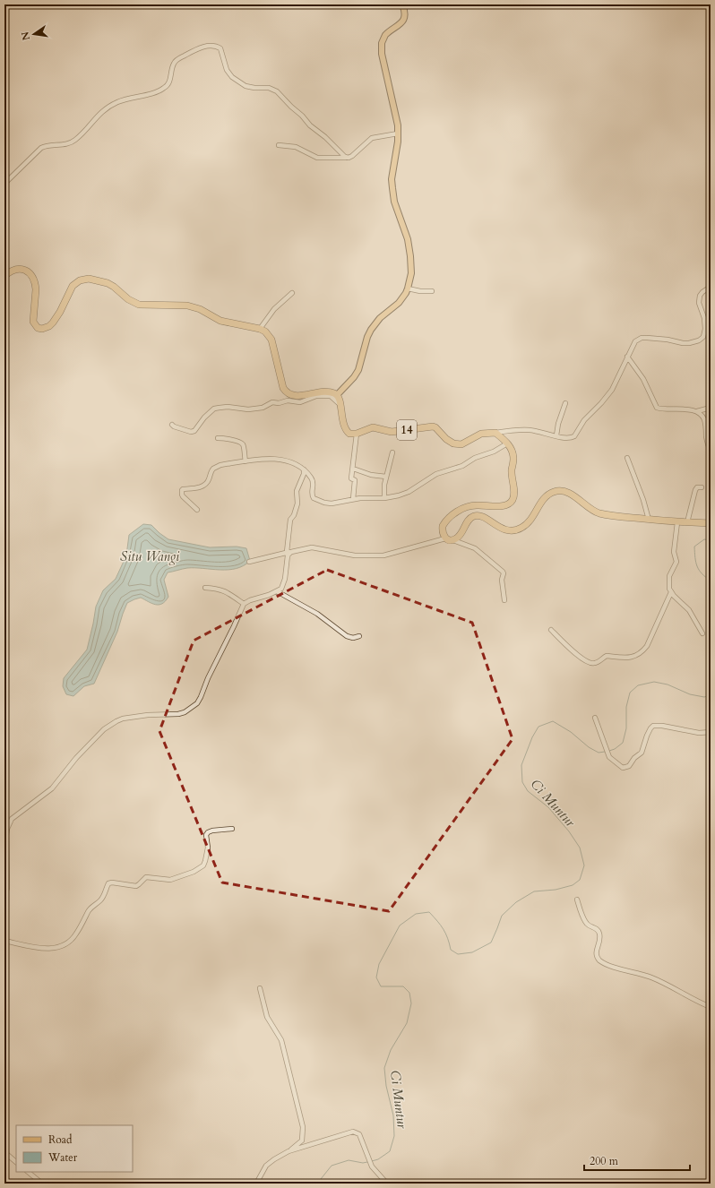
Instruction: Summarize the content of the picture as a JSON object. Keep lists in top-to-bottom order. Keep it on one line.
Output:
{"streets":{"highway":["14"]},"water":["Situ Wangi","Ci Muntur"],"legend":["Road","Water"],"scale_bar":"200 m","north":"left"}
